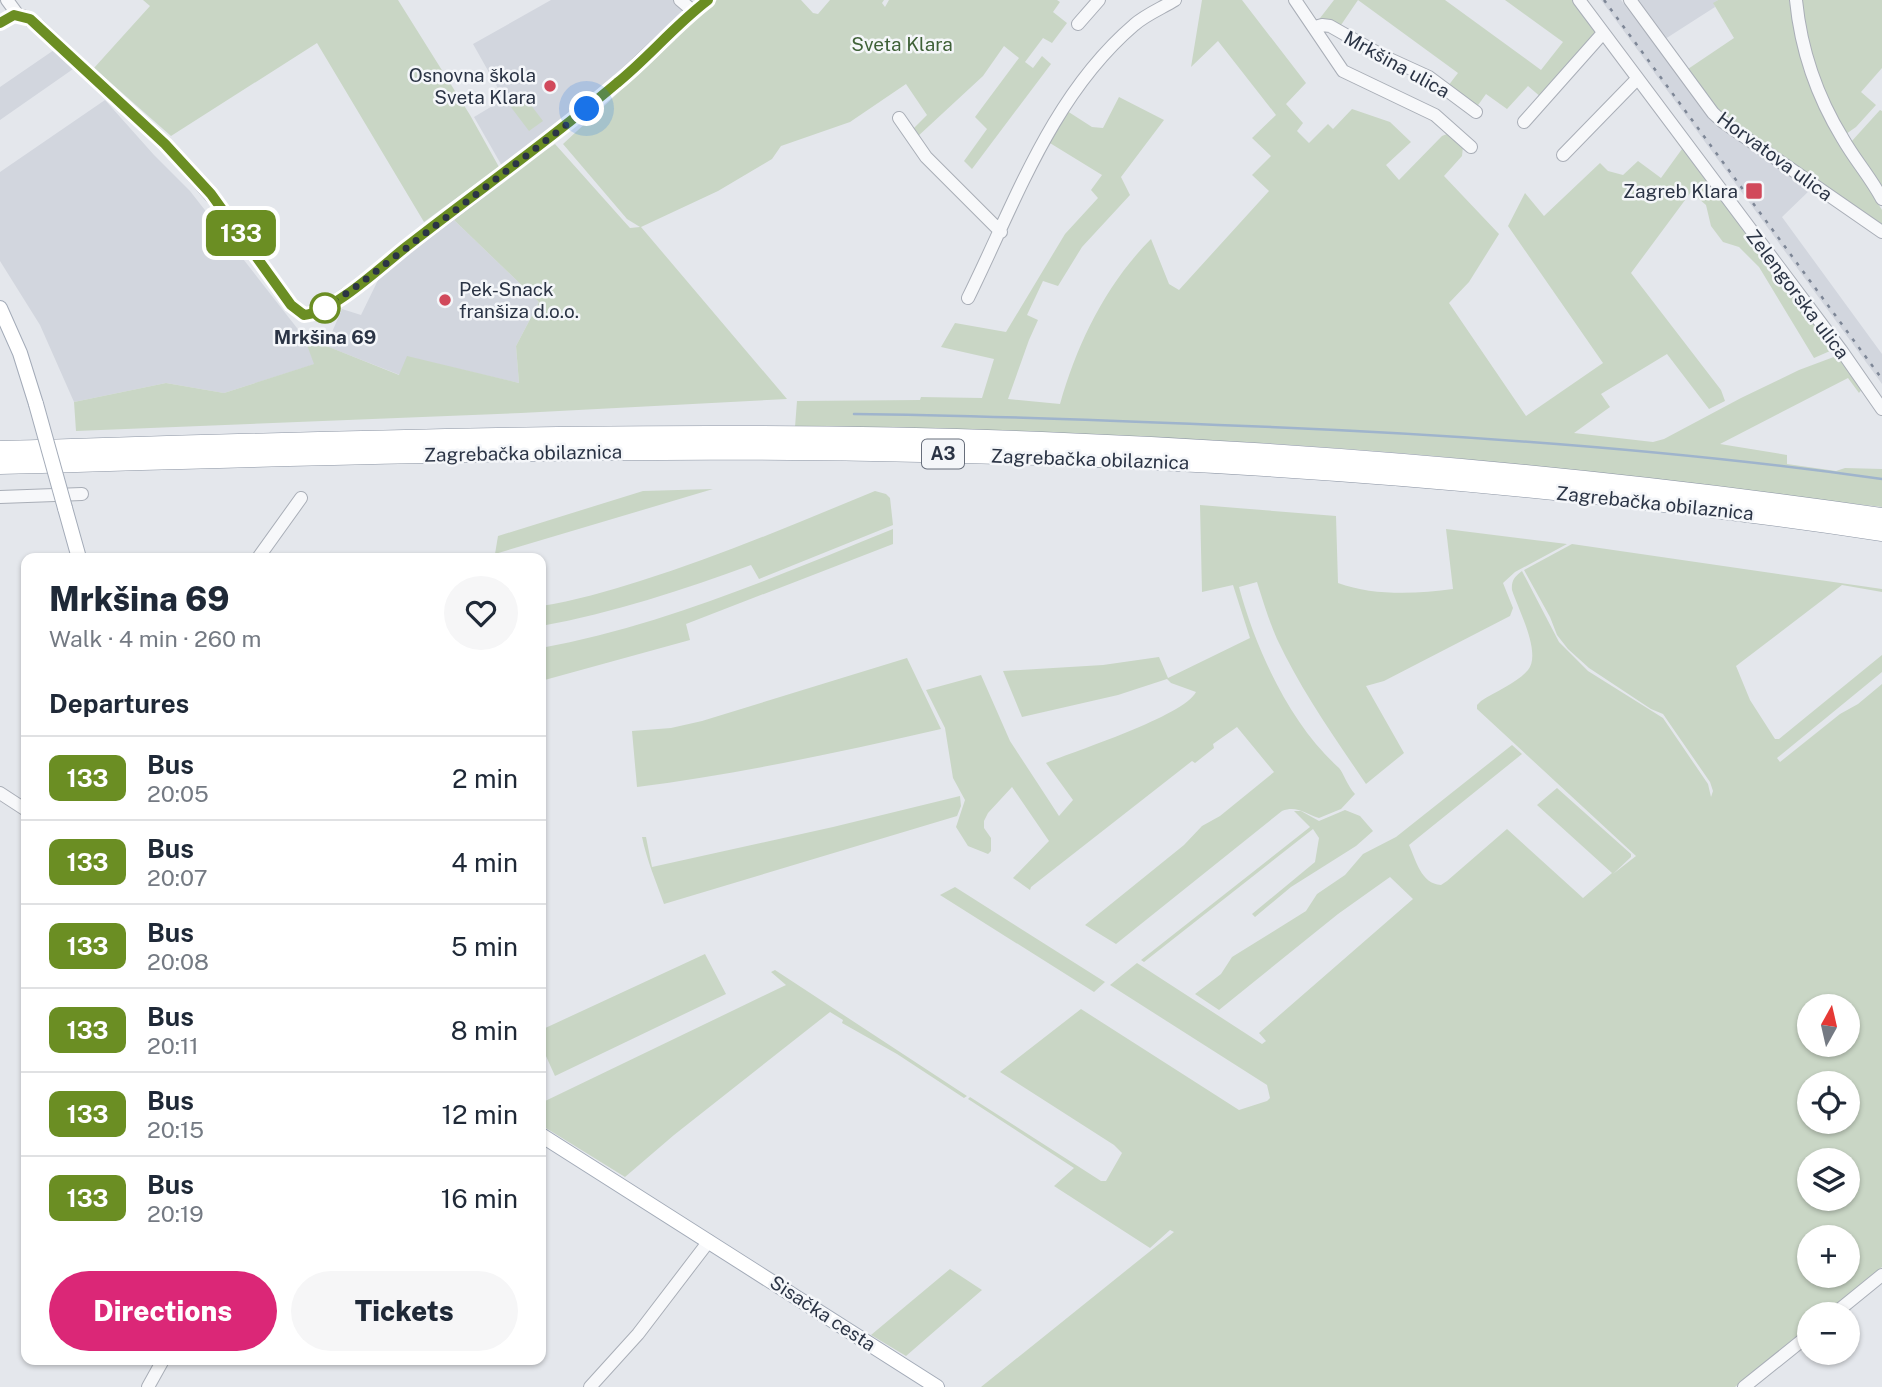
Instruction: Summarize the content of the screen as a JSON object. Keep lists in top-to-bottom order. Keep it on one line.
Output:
{"streets":{"highway":["Zagrebačka obilaznica","A3"],"main road":["Sisačka cesta"],"street":["Mrkšina ulica","Horvatova ulica","Zelengorska ulica"]},"parks":["Sveta Klara"],"places":{"other":["Osnovna škola Sveta Klara","Pek-Snack franšiza d.o.o.","Mrkšina 69"],"transit":["Zagreb Klara"]},"lines":["bus line 133"],"north":"top","page":{"on_map":"133","heading":[["Mrkšina 69","Walk · 4 min · 260 m"],"Departures"],"list":[{"mark":"133","name":"Bus","note":"20:05","value":"2 min"},{"mark":"133","name":"Bus","note":"20:07","value":"4 min"},{"mark":"133","name":"Bus","note":"20:08","value":"5 min"},{"mark":"133","name":"Bus","note":"20:11","value":"8 min"},{"mark":"133","name":"Bus","note":"20:15","value":"12 min"},{"mark":"133","name":"Bus","note":"20:19","value":"16 min"}],"map_buttons":["+","−"],"buttons":["Directions","Tickets"]}}
